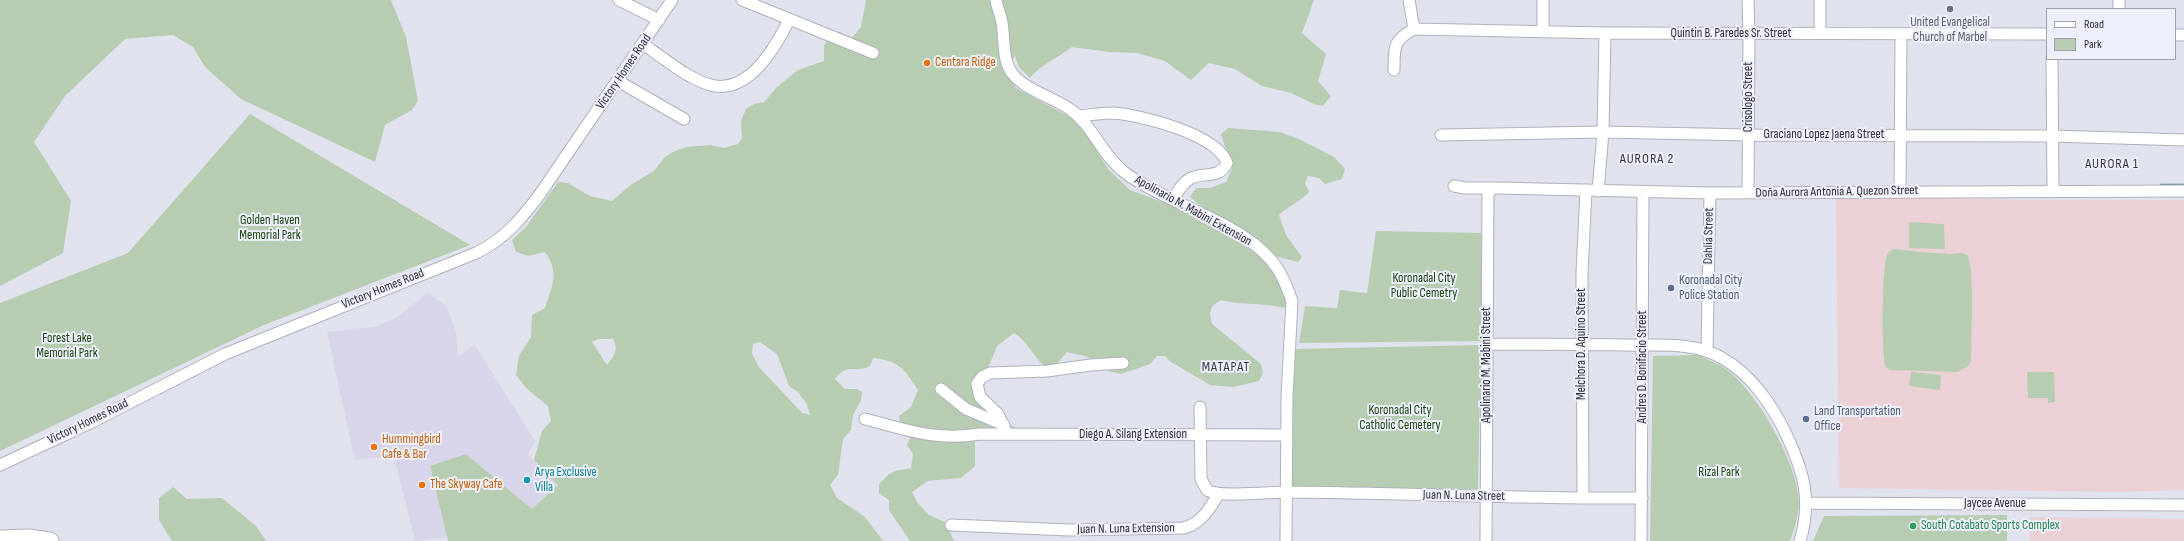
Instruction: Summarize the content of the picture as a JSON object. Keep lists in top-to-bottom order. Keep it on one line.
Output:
{"streets":{"street":["Quintin B. Paredes Sr. Street","Victory Homes Road","Crisologo Street","Graciano Lopez Jaena Street","Doña Aurora Antonia A. Quezon Street","Apolinario M. Mabini Extension","Dahlia Street","Melchora D. Aquino Street","Apolinario M. Mabini Street","Andres D. Bonifacio Street","Diego A. Silang Extension","Juan N. Luna Street","Jaycee Avenue","Juan N. Luna Extension"]},"crossings":[["Quintin B. Paredes Sr. Street","Crisologo Street"],["Crisologo Street","Graciano Lopez Jaena Street"],["Crisologo Street","Doña Aurora Antonia A. Quezon Street"],["Doña Aurora Antonia A. Quezon Street","Dahlia Street"],["Doña Aurora Antonia A. Quezon Street","Melchora D. Aquino Street"],["Doña Aurora Antonia A. Quezon Street","Apolinario M. Mabini Street"],["Doña Aurora Antonia A. Quezon Street","Andres D. Bonifacio Street"],["Apolinario M. Mabini Extension","Diego A. Silang Extension"],["Apolinario M. Mabini Extension","Juan N. Luna Street"],["Melchora D. Aquino Street","Juan N. Luna Street"],["Apolinario M. Mabini Street","Juan N. Luna Street"],["Andres D. Bonifacio Street","Juan N. Luna Street"]],"districts":["AURORA 2","AURORA 1","MATAPAT"],"parks":["Golden Haven Memorial Park","Koronadal City Public Cemetry","Forest Lake Memorial Park","Koronadal City Catholic Cemetery","Rizal Park"],"places":["United Evangelical Church of Marbel","Centara Ridge","Koronadal City Police Station","Land Transportation Office","Hummingbird Cafe & Bar","Arya Exclusive Villa","The Skyway Cafe","South Cotabato Sports Complex"],"legend":["Road","Park"]}
